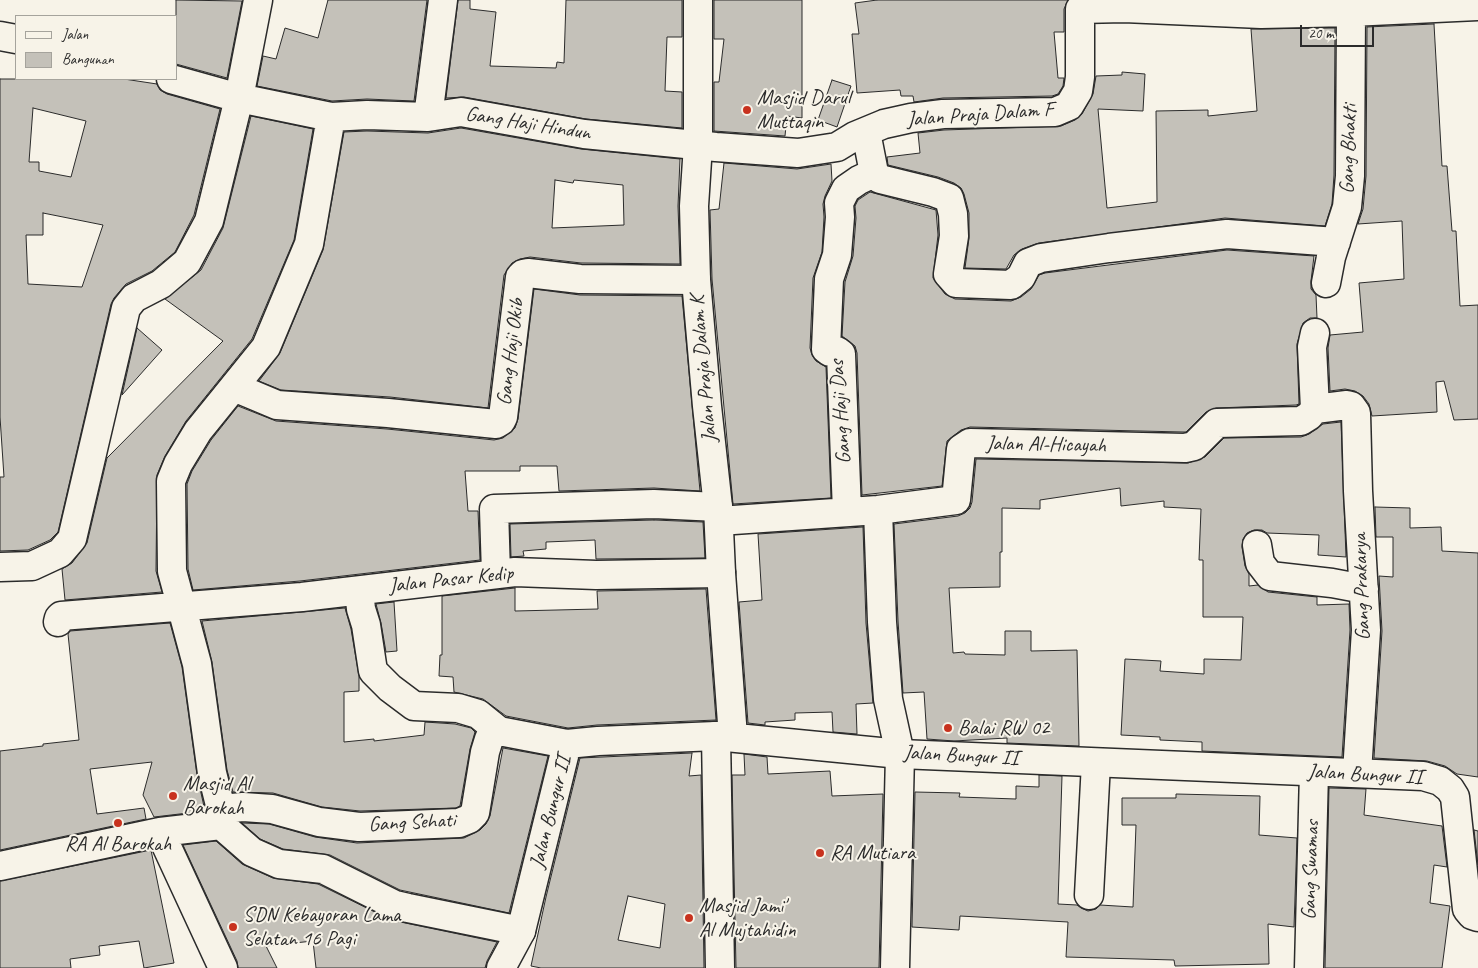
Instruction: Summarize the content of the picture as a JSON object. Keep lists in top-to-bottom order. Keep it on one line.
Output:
{"streets":{"street":["Jalan Praja Dalam F","Gang Haji Hindun","Gang Bhakti","Gang Haji Okib","Jalan Praja Dalam K","Gang Haji Das","Jalan Al-Hicayah","Jalan Pasar Kedip","Gang Prakarya","Jalan Bungur II","Gang Sehati","Gang Swamas"]},"crossings":[["Jalan Praja Dalam F","Gang Haji Hindun"],["Jalan Praja Dalam F","Gang Bhakti"],["Jalan Praja Dalam F","Jalan Praja Dalam K"],["Gang Haji Hindun","Jalan Praja Dalam K"],["Gang Haji Okib","Jalan Praja Dalam K"],["Jalan Praja Dalam K","Jalan Al-Hicayah"],["Jalan Praja Dalam K","Jalan Pasar Kedip"],["Jalan Praja Dalam K","Jalan Bungur II"],["Gang Haji Das","Jalan Al-Hicayah"],["Jalan Al-Hicayah","Jalan Pasar Kedip"],["Jalan Al-Hicayah","Gang Prakarya"],["Gang Prakarya","Jalan Bungur II"],["Jalan Bungur II","Gang Swamas"]],"places":["Masjid Darul Muttaqin","Balai RW 02","Masjid Al Barokah","RA Al Barokah","RA Mutiara","Masjid Jami' Al Mujtahidin","SDN Kebayoran Lama Selatan 16 Pagi"],"legend":["Jalan","Bangunan"],"scale_bar":"20 m"}
